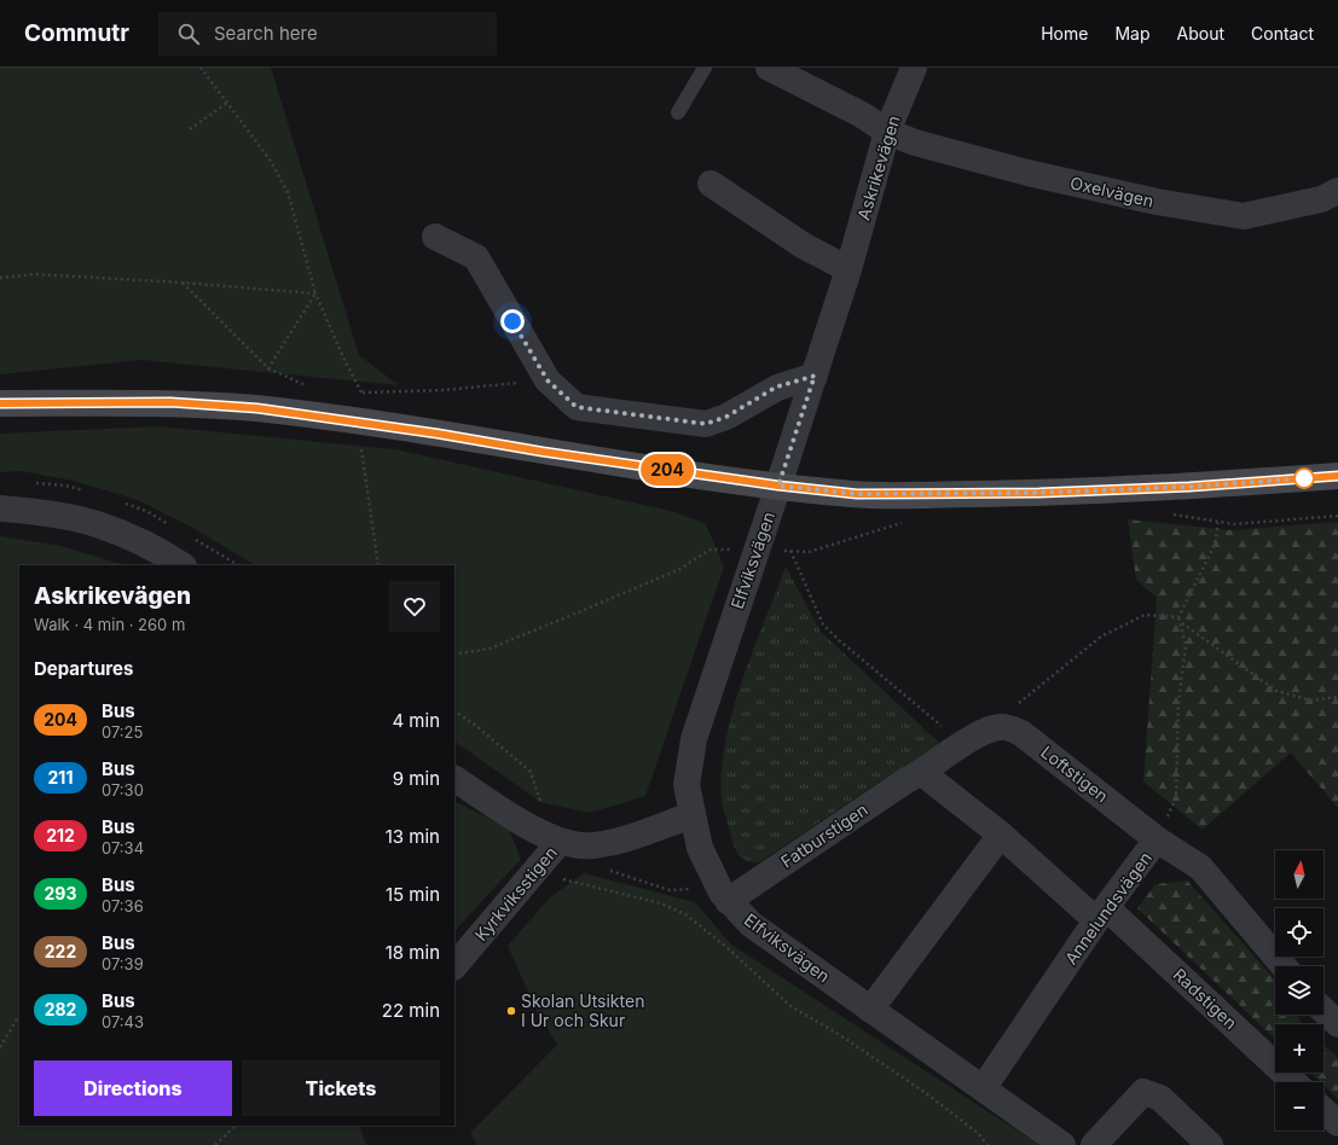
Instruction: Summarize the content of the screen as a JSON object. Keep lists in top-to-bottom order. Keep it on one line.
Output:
{"streets":{"street":["Askrikevägen","Oxelvägen","Elfviksvägen","Loftstigen","Fatburstigen","Kyrkviksstigen","Annelundsvägen","Radstigen"]},"crossings":[["Askrikevägen","Oxelvägen"],["Askrikevägen","Elfviksvägen"],["Elfviksvägen","Fatburstigen"],["Elfviksvägen","Kyrkviksstigen"],["Elfviksvägen","Annelundsvägen"],["Loftstigen","Fatburstigen"],["Loftstigen","Annelundsvägen"],["Annelundsvägen","Radstigen"]],"places":["Skolan Utsikten I Ur och Skur"],"lines":["bus line 204"],"north":"top","page":{"header":"Commutr","search":"Search here","nav":["Home","Map","About","Contact"],"on_map":"204","heading":[["Askrikevägen","Walk · 4 min · 260 m"],"Departures"],"list":[{"mark":"204","name":"Bus","note":"07:25","value":"4 min"},{"mark":"211","name":"Bus","note":"07:30","value":"9 min"},{"mark":"212","name":"Bus","note":"07:34","value":"13 min"},{"mark":"293","name":"Bus","note":"07:36","value":"15 min"},{"mark":"222","name":"Bus","note":"07:39","value":"18 min"},{"mark":"282","name":"Bus","note":"07:43","value":"22 min"}],"map_buttons":["+","−"],"buttons":["Directions","Tickets"]}}
